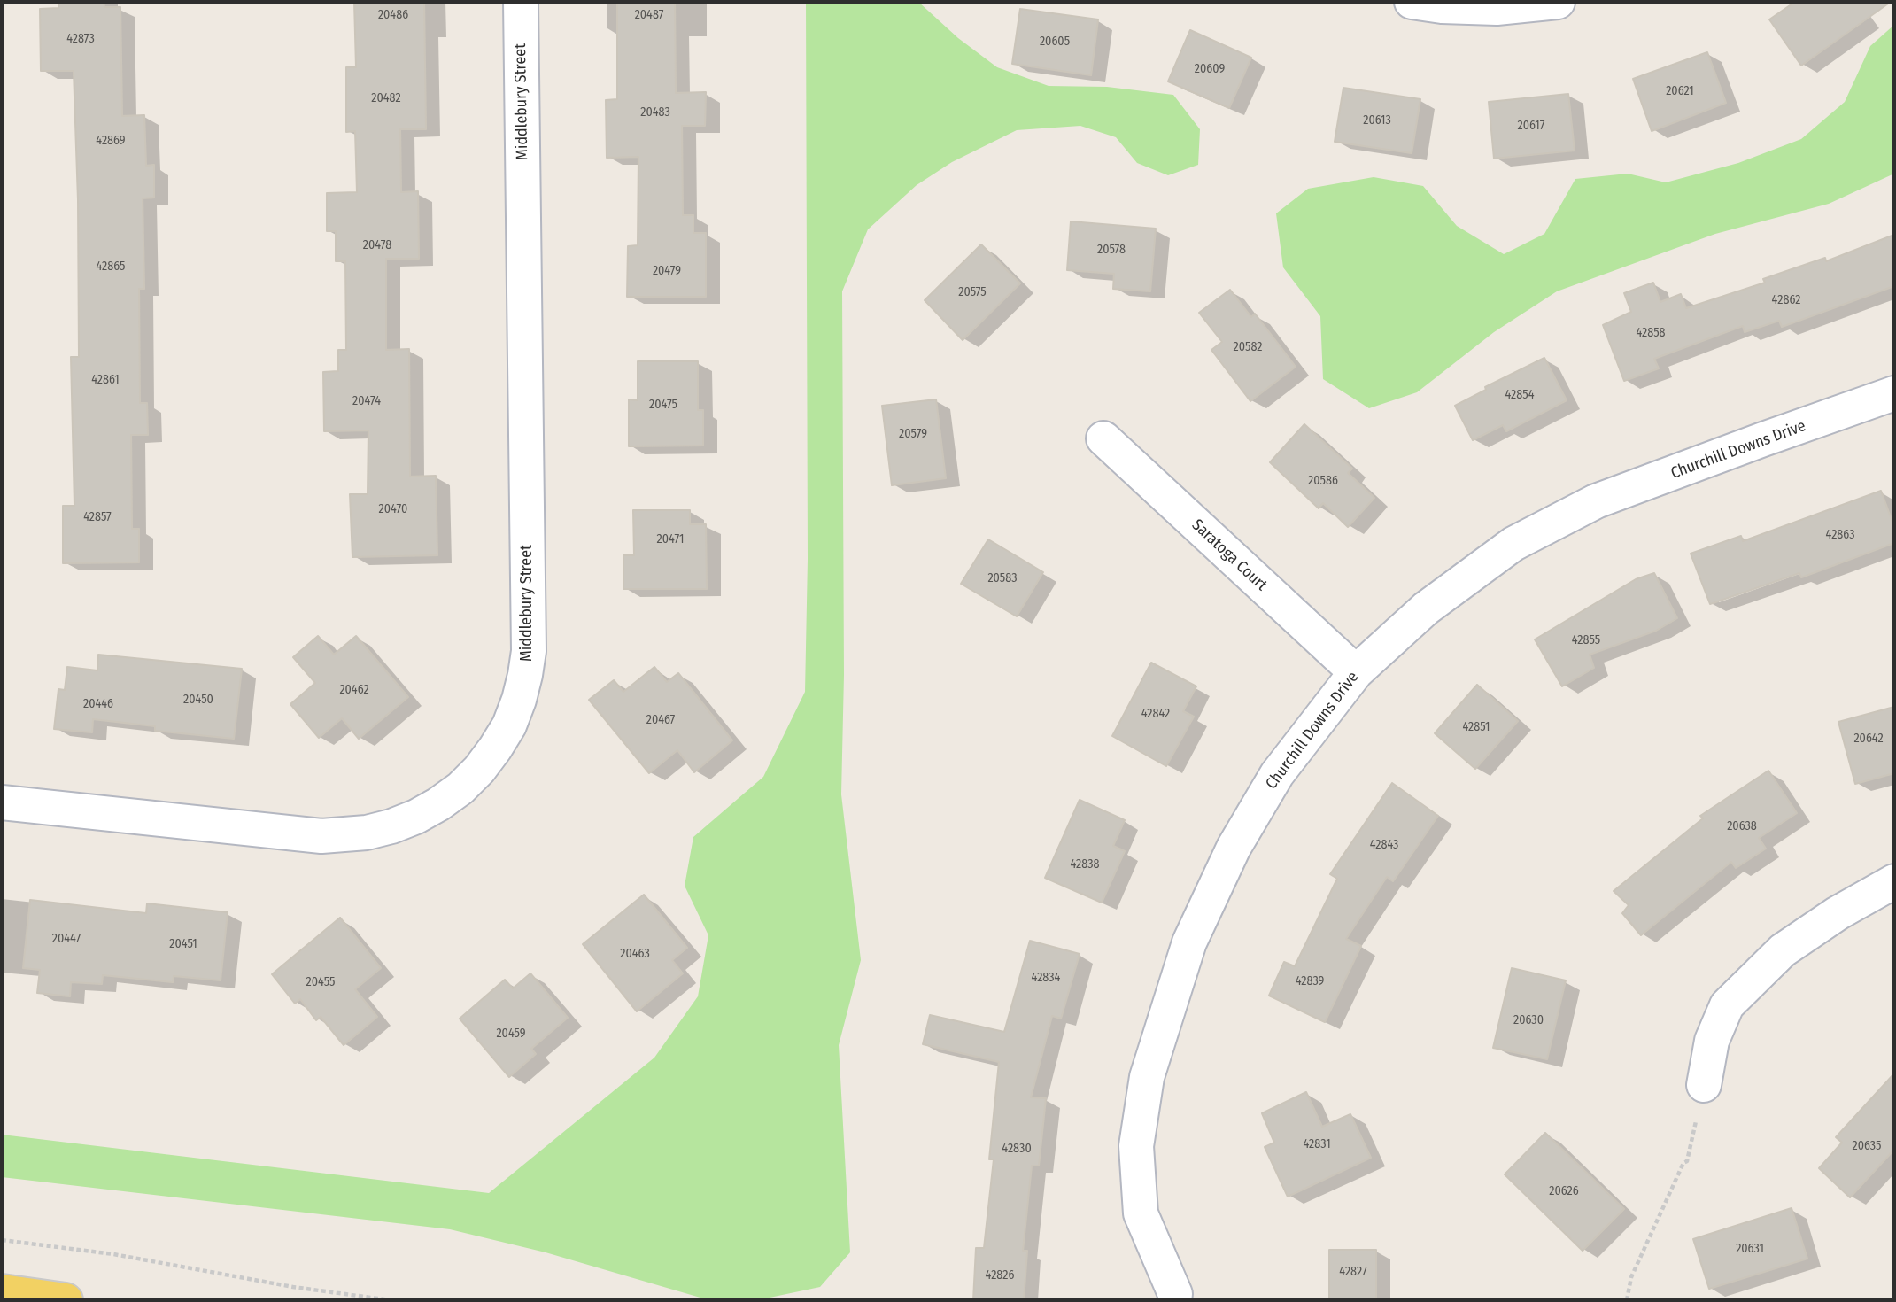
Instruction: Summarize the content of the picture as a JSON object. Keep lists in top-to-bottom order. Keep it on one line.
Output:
{"streets":{"street":["Middlebury Street","Churchill Downs Drive","Saratoga Court"]},"crossings":[["Churchill Downs Drive","Saratoga Court"]],"house_numbers":["20486","20487","42873","20605","20609","20621","20482","20483","20613","20617","42869","20478","20578","42865","20479","20575","42862","42858","20582","42861","42854","20474","20475","20579","20586","20470","42857","42863","20471","20583","42855","20462","20450","20446","42842","20467","42851","20642","20638","42843","42838","20447","20451","20463","42834","42839","20455","20630","20459","42831","20635","42830","20626","20631","42827","42826"]}
